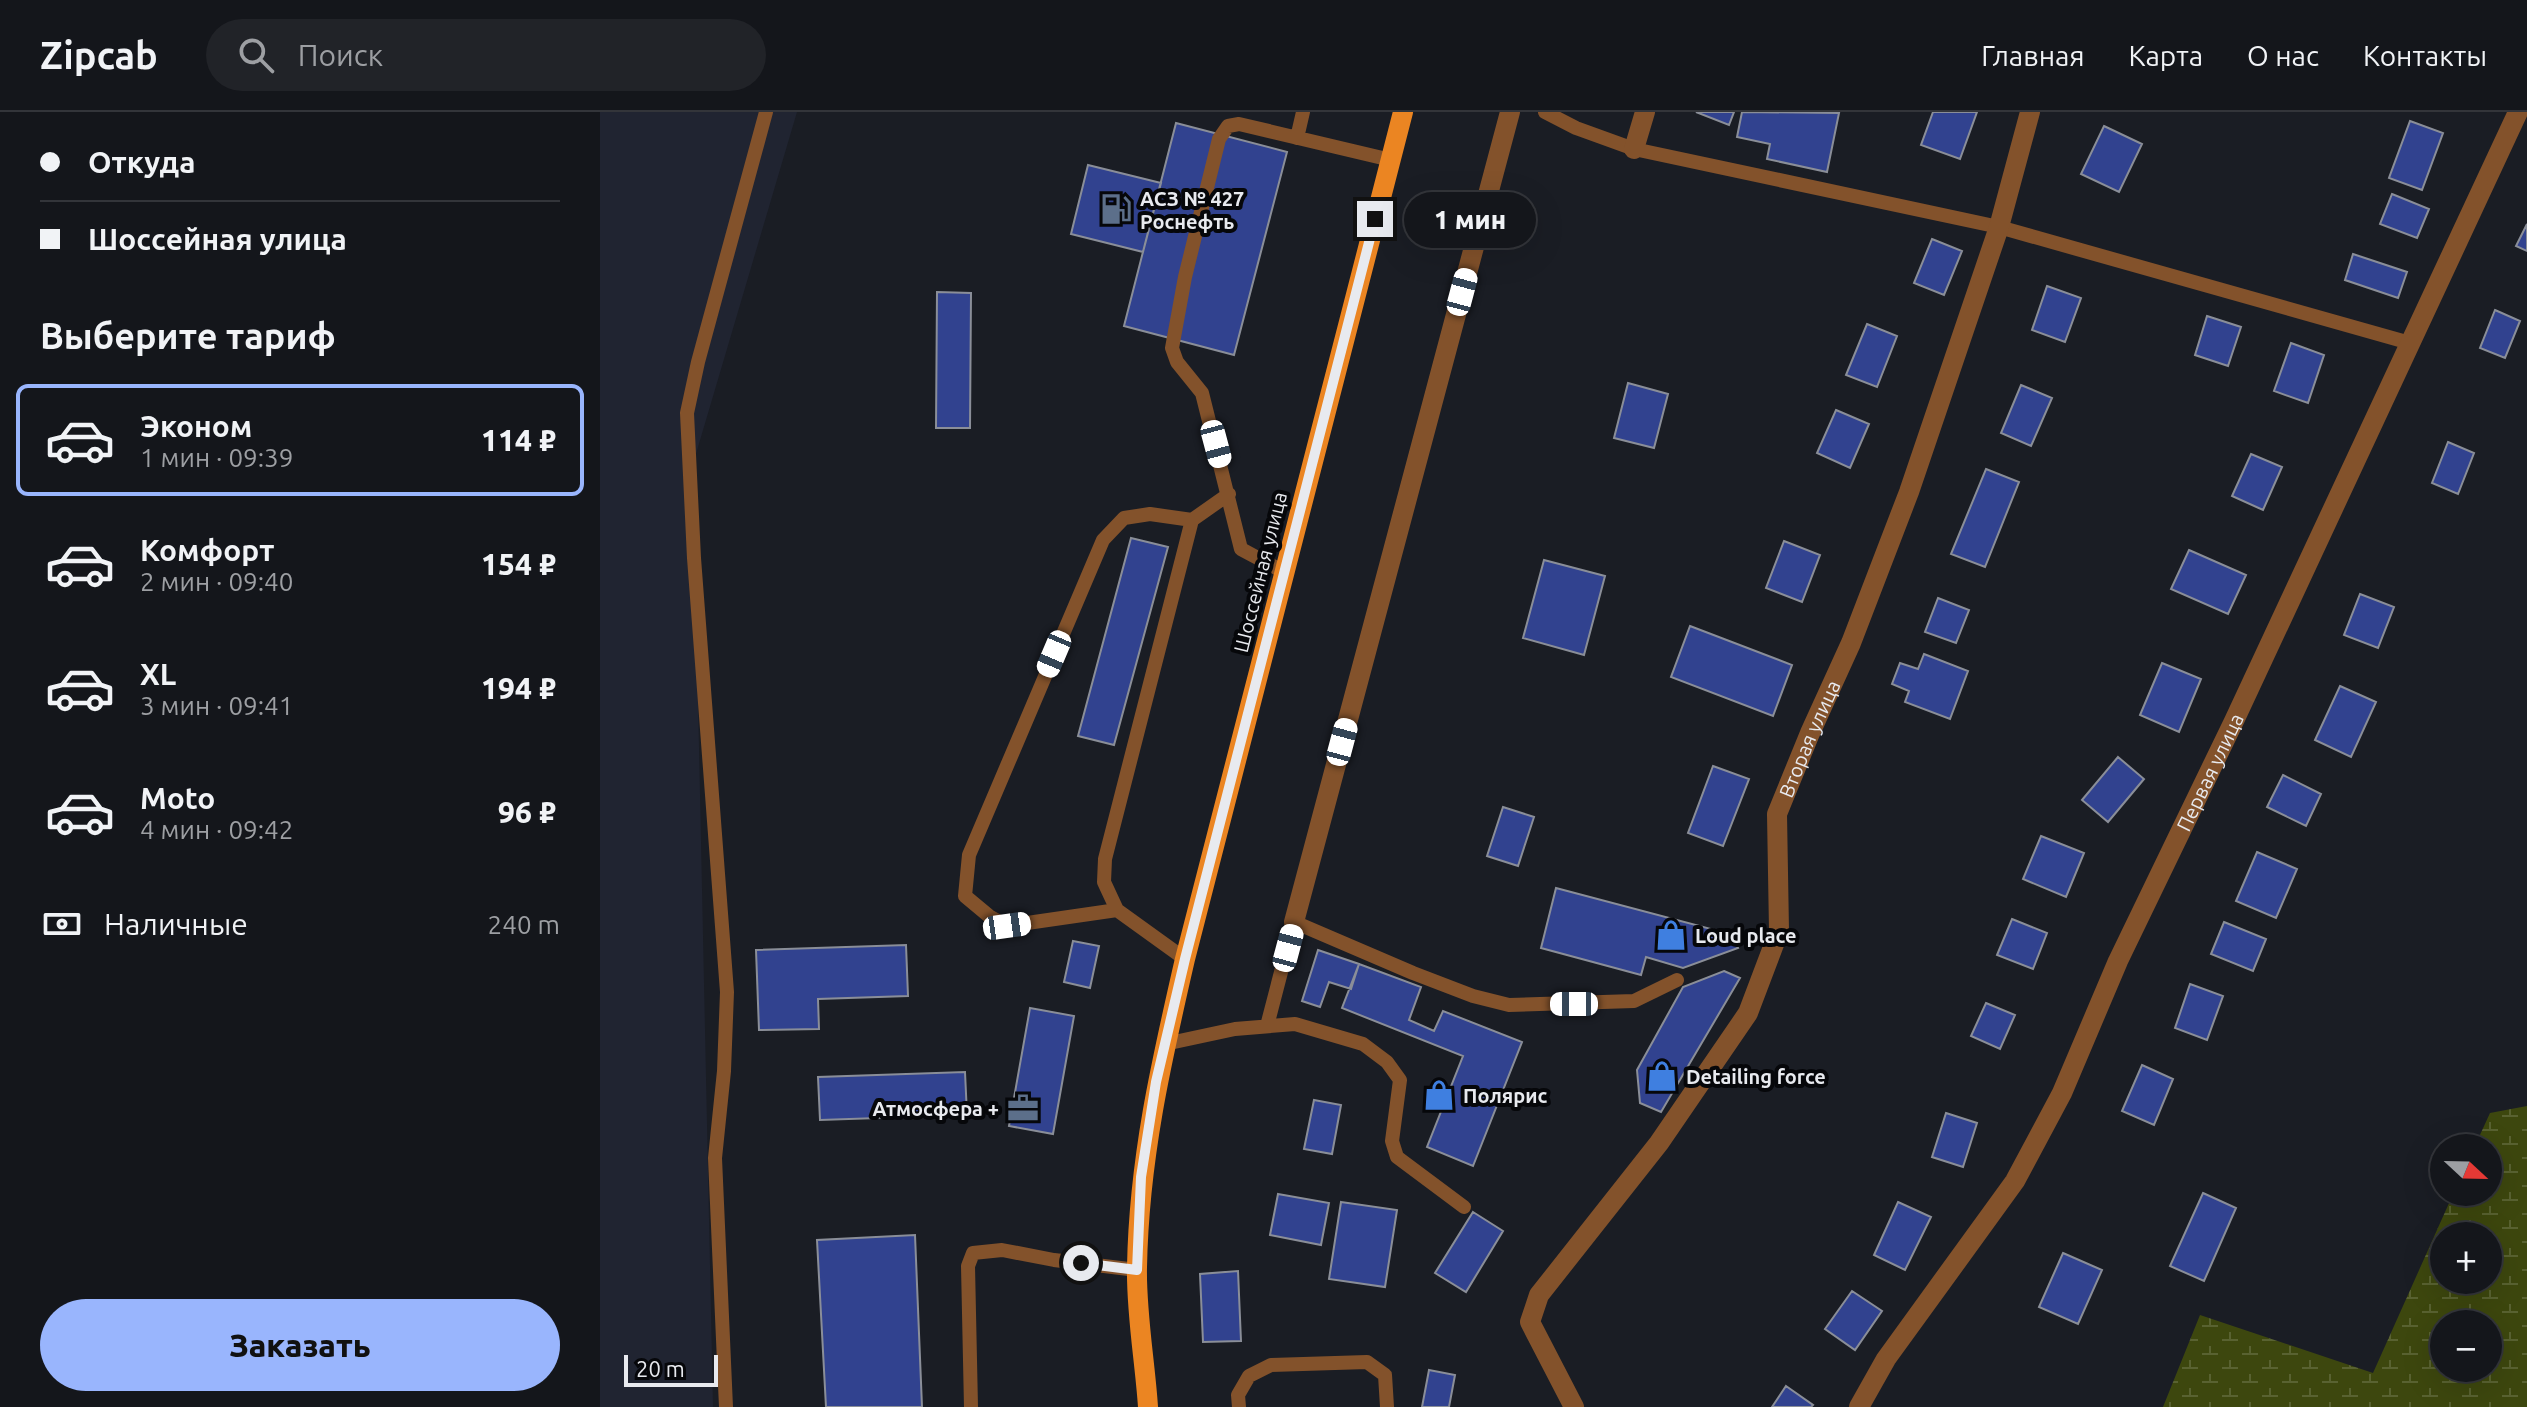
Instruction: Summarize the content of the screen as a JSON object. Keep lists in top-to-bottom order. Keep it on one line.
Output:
{"streets":{"main road":["Шоссейная улица"],"street":["Вторая улица","Первая улица"]},"places":{"fuel station":["АСЗ № 427 Роснефть"],"shop":["Loud place","Detailing force","Полярис"],"office":["Атмосфера +"]},"scale_bar":"20 m","north":"right","page":{"header":"Zipcab","search":"Поиск","nav":["Главная","Карта","О нас","Контакты"],"banner":["Откуда","Шоссейная улица"],"bubble":"1 мин","heading":"Выберите тариф","list":[{"name":"Эконом","note":"1 мин · 09:39","value":"114 ₽"},{"name":"Комфорт","note":"2 мин · 09:40","value":"154 ₽"},{"name":"XL","note":"3 мин · 09:41","value":"194 ₽"},{"name":"Moto","note":"4 мин · 09:42","value":"96 ₽"}],"pay":["Наличные","240 m"],"map_buttons":["+","−"],"buttons":"Заказать","scale":"20 m"}}
